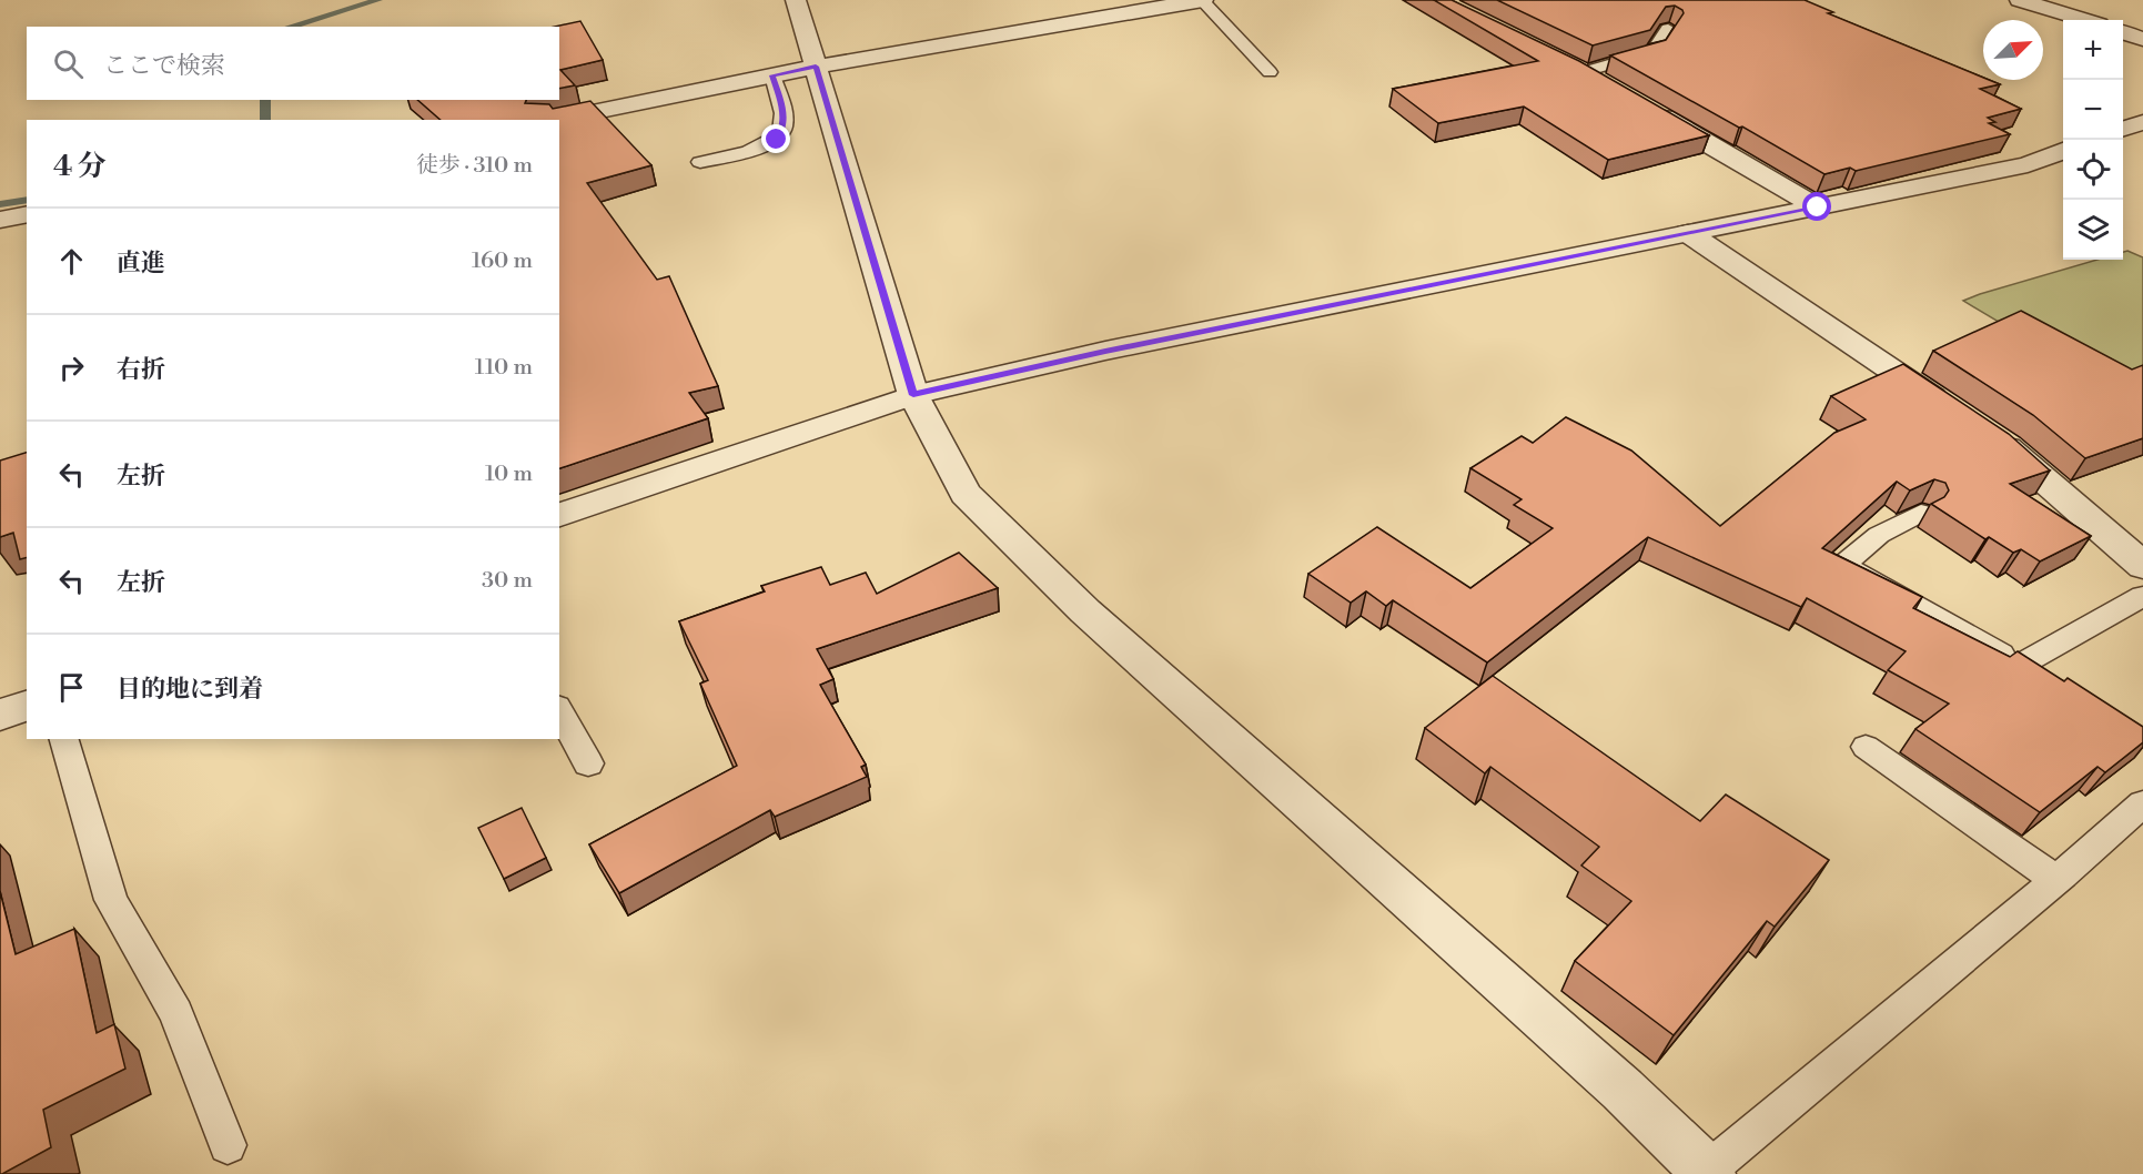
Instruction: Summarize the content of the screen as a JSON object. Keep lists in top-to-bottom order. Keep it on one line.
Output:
{"north":"top right","page":{"map_buttons":["+","−"],"search":"ここで検索","heading":["4 分","徒歩 · 310 m"],"list":[["直進","160 m"],["右折","110 m"],["左折","10 m"],["左折","30 m"],"目的地に到着"]}}
